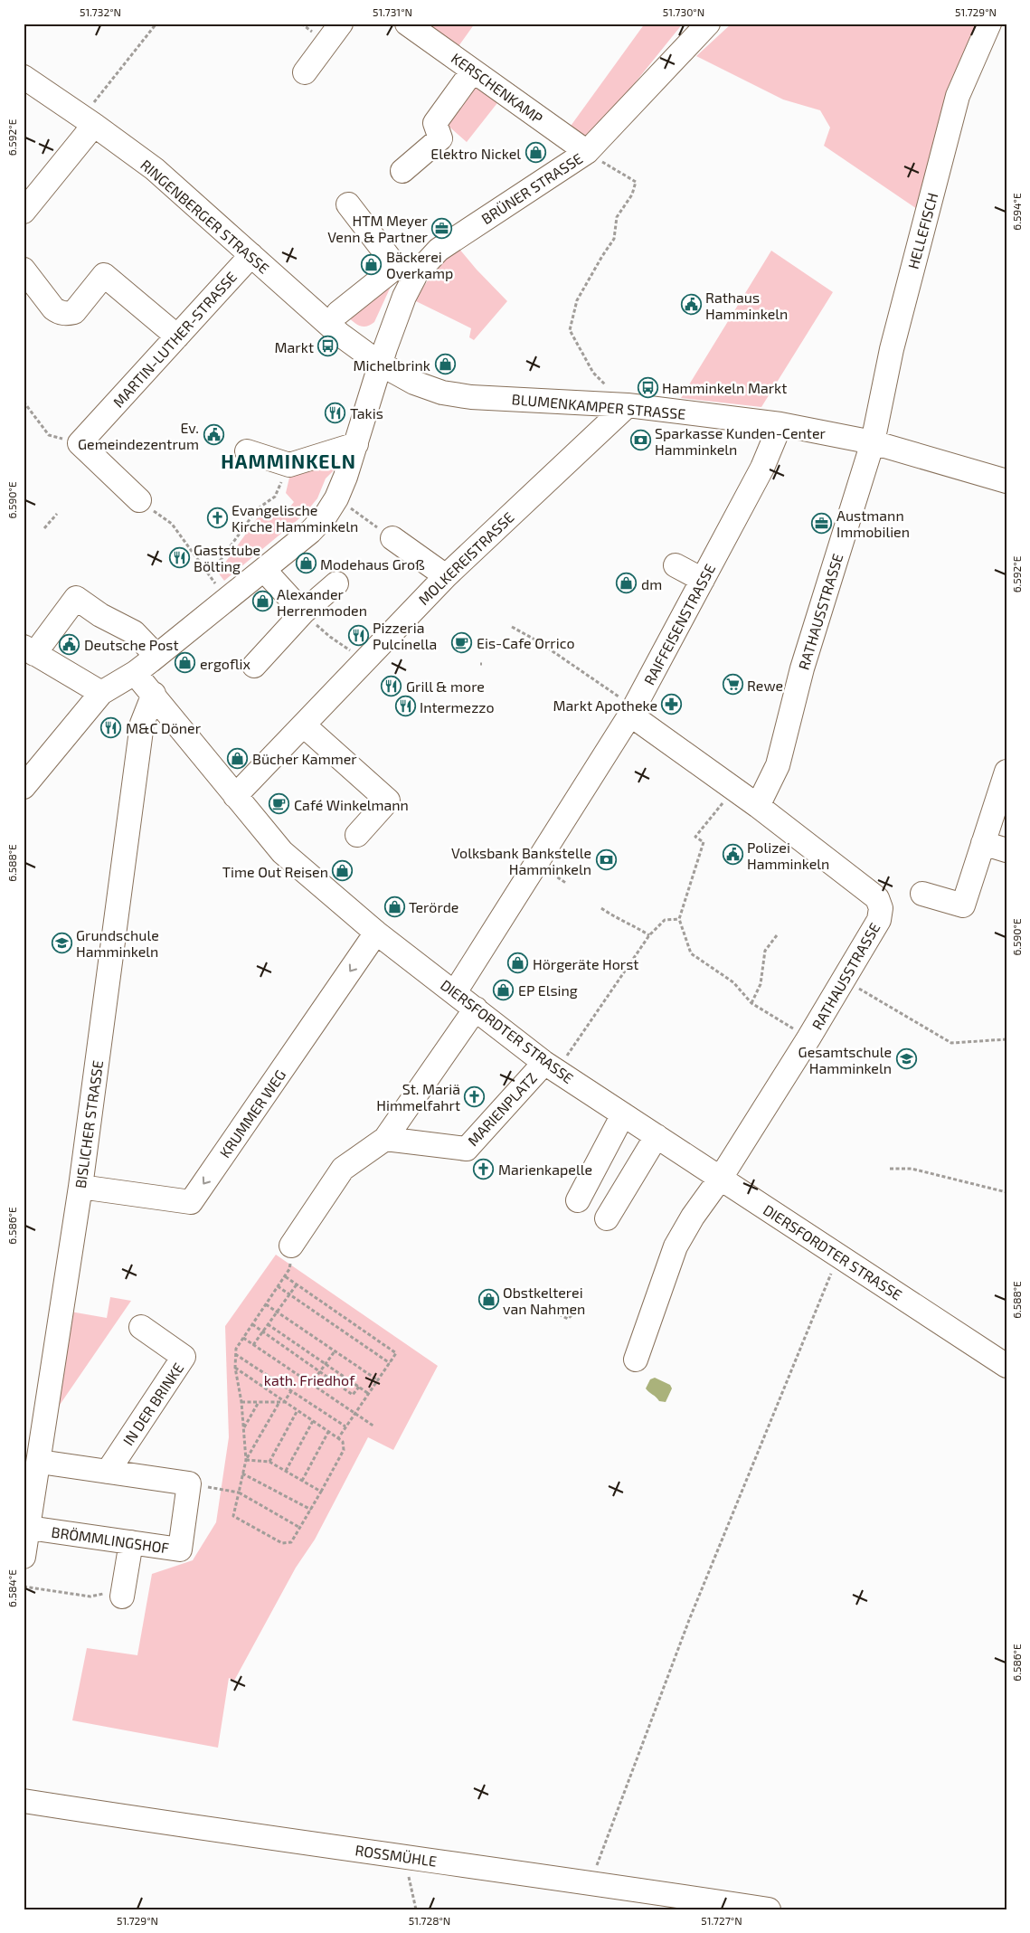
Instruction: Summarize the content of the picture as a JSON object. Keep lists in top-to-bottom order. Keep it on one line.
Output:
{"streets":{"street":["KERSCHENKAMP","BRÜNER STRASSE","RINGENBERGER STRASSE","HELLEFISCH","MARTIN-LUTHER-STRASSE","BLUMENKAMPER STRASSE","MOLKEREISTRASSE","RATHAUSSTRASSE","RAIFFEISENSTRASSE","DIERSFORDTER STRASSE","MARIENPLATZ","KRUMMER WEG","BISLICHER STRASSE","IN DER BRINKE","BRÖMMLINGSHOF","ROSSMÜHLE"]},"crossings":[["KERSCHENKAMP","BRÜNER STRASSE"],["BRÜNER STRASSE","RINGENBERGER STRASSE"],["BRÜNER STRASSE","BLUMENKAMPER STRASSE"],["BRÜNER STRASSE","DIERSFORDTER STRASSE"],["RINGENBERGER STRASSE","MARTIN-LUTHER-STRASSE"],["RINGENBERGER STRASSE","BLUMENKAMPER STRASSE"],["HELLEFISCH","BLUMENKAMPER STRASSE"],["HELLEFISCH","RATHAUSSTRASSE"],["BLUMENKAMPER STRASSE","MOLKEREISTRASSE"],["BLUMENKAMPER STRASSE","RATHAUSSTRASSE"],["BLUMENKAMPER STRASSE","RAIFFEISENSTRASSE"],["MOLKEREISTRASSE","DIERSFORDTER STRASSE"],["RATHAUSSTRASSE","RAIFFEISENSTRASSE"],["RATHAUSSTRASSE","DIERSFORDTER STRASSE"],["RAIFFEISENSTRASSE","DIERSFORDTER STRASSE"],["DIERSFORDTER STRASSE","MARIENPLATZ"],["DIERSFORDTER STRASSE","KRUMMER WEG"],["DIERSFORDTER STRASSE","BISLICHER STRASSE"],["KRUMMER WEG","BISLICHER STRASSE"],["BISLICHER STRASSE","BRÖMMLINGSHOF"]],"districts":["HAMMINKELN"],"parks":["kath. Friedhof"],"places":{"shop":["Elektro Nickel","Bäckerei Overkamp","Michelbrink","Modehaus Groß","dm","Alexander Herrenmoden","ergoflix","Bücher Kammer","Time Out Reisen","Terörde","Hörgeräte Horst","EP Elsing","Obstkelterei van Nahmen"],"office":["HTM Meyer Venn & Partner","Austmann Immobilien"],"public building":["Rathaus Hamminkeln","Ev. Gemeindezentrum","Deutsche Post","Polizei Hamminkeln"],"bus stop":["Markt","Hamminkeln Markt"],"restaurant":["Takis","Gaststube Bölting","Pizzeria Pulcinella","Grill & more","Intermezzo","M&C Döner"],"bank":["Sparkasse Kunden-Center Hamminkeln","Volksbank Bankstelle Hamminkeln"],"church":["Evangelische Kirche Hamminkeln","St. Mariä Himmelfahrt","Marienkapelle"],"cafe":["Eis-Cafe Orrico","Café Winkelmann"],"supermarket":["Rewe"],"pharmacy":["Markt Apotheke"],"school or university":["Grundschule Hamminkeln","Gesamtschule Hamminkeln"]},"coordinates":["51.732°N","51.731°N","51.730°N","51.729°N","6.592°E","6.594°E","6.590°E","6.588°E","6.586°E","6.584°E","51.728°N","51.727°N"]}
